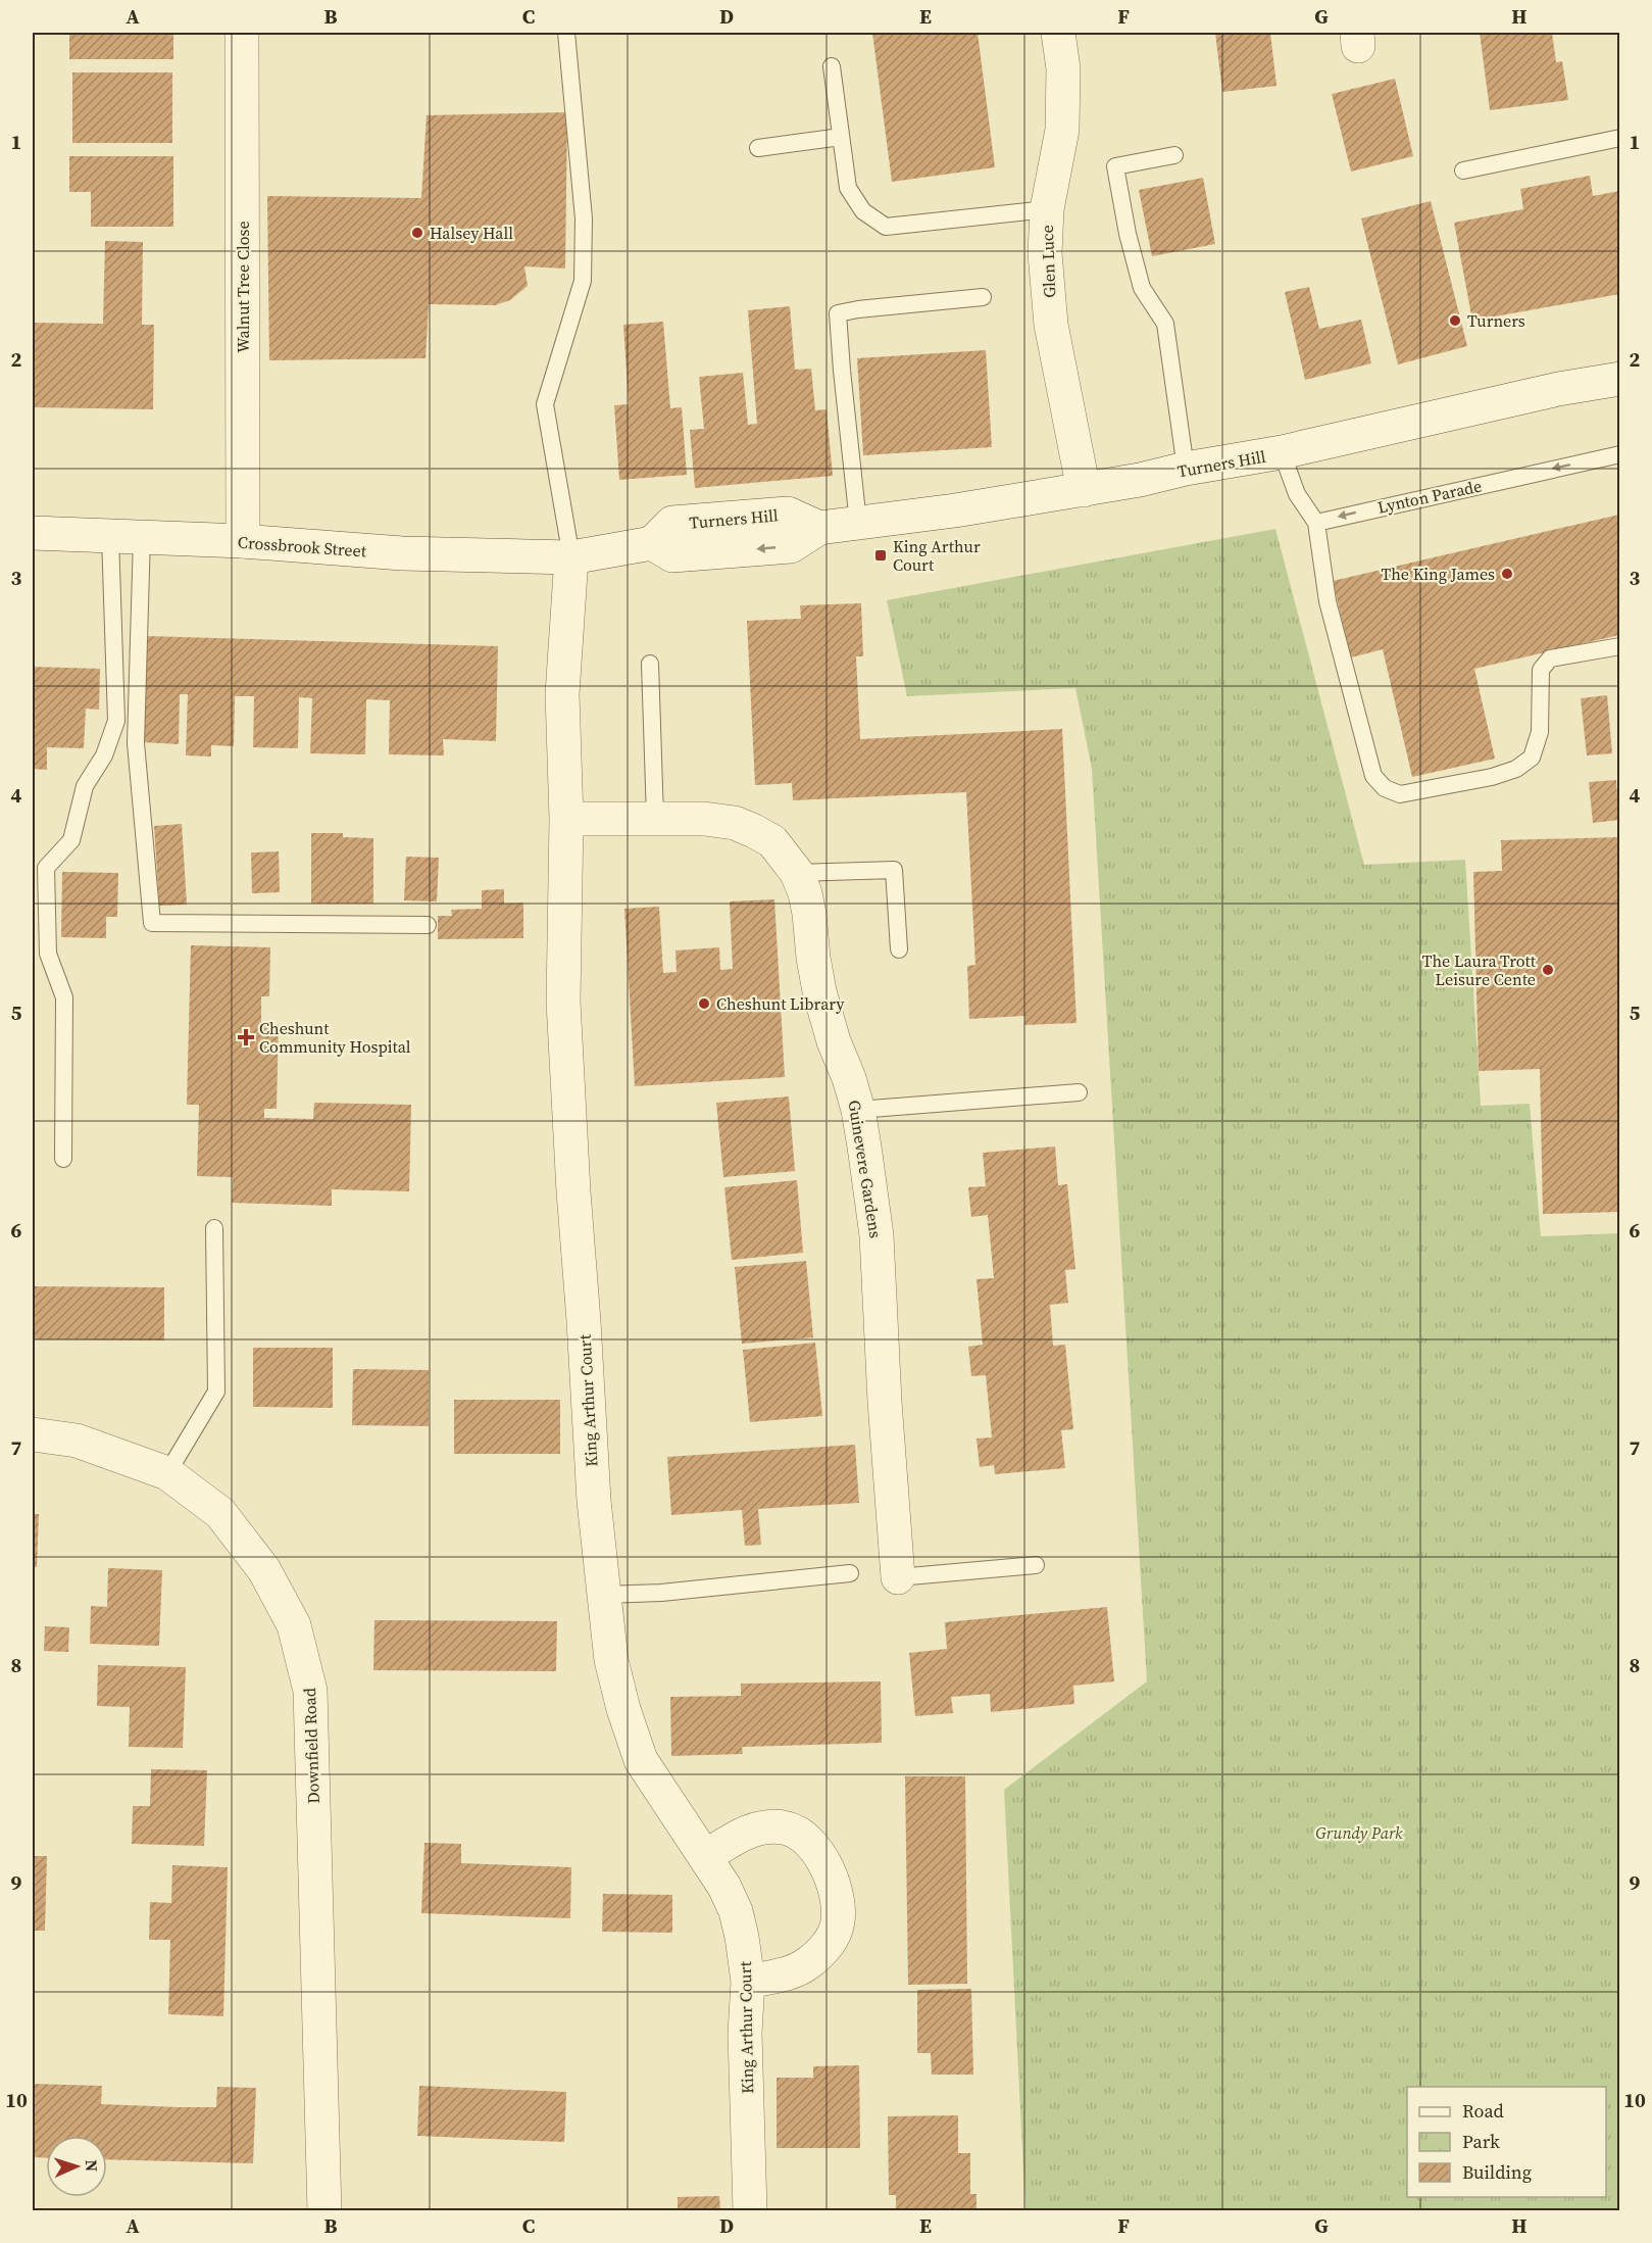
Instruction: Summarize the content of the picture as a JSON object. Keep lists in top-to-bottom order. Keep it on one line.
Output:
{"streets":{"street":["Glen Luce","Walnut Tree Close","Turners Hill","Crossbrook Street","Guinevere Gardens","King Arthur Court","Downfield Road"],"lane":["Lynton Parade"]},"crossings":[["Glen Luce","Turners Hill"],["Walnut Tree Close","Crossbrook Street"],["Turners Hill","Crossbrook Street"],["Turners Hill","King Arthur Court"],["Crossbrook Street","King Arthur Court"],["Guinevere Gardens","King Arthur Court"]],"one_way":["Lynton Parade"],"parks":["Grundy Park"],"places":{"other":["Halsey Hall","Turners","The King James","The Laura Trott Leisure Cente","Cheshunt Library"],"transit":["King Arthur Court"],"health":["Cheshunt Community Hospital"]},"legend":["Road","Park","Building"],"north":"right","grid":{"columns":["A","B","C","D","E","F","G","H"],"rows":["1","2","3","4","5","6","7","8","9","10"]}}
